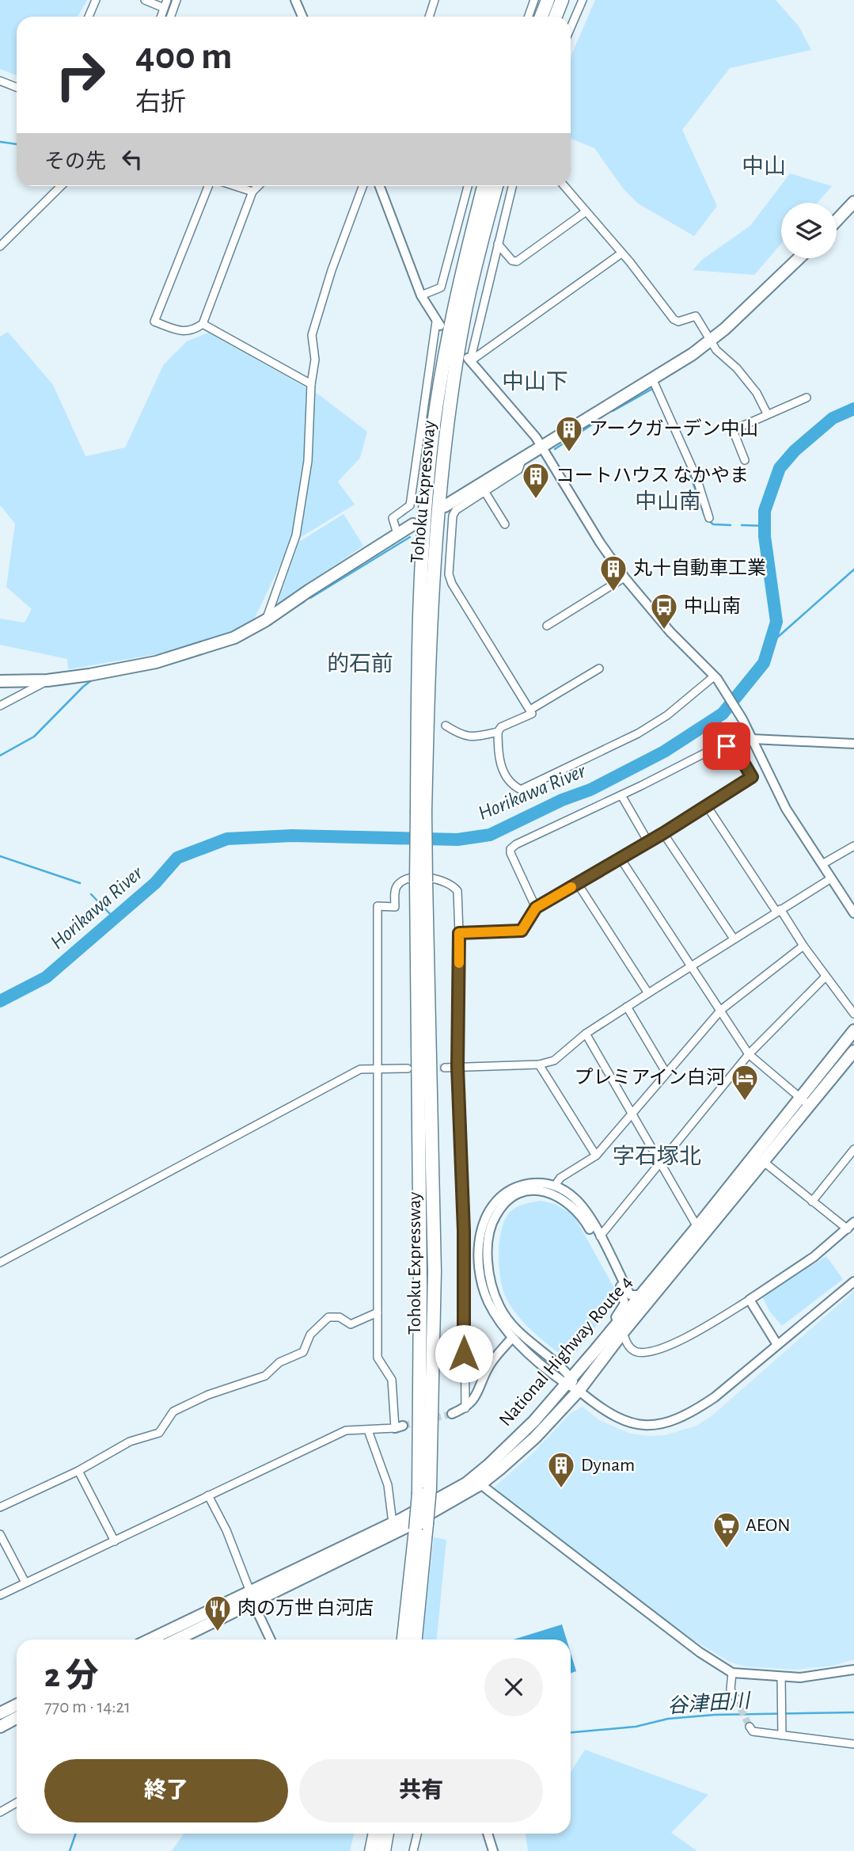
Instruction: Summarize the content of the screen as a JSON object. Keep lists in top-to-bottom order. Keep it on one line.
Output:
{"streets":{"highway":["Tohoku Expressway","National Highway Route 4"]},"districts":["中山","中山下","中山南","的石前","字石塚北"],"water":["Horikawa River","谷津田川"],"places":{"building":["アークガーデン中山","コートハウス なかやま","丸十自動車工業","Dynam"],"bus stop":["中山南"],"hotel":["プレミアイン白河"],"supermarket":["AEON"],"restaurant":["肉の万世 白河店"]},"page":{"turn":["400 m","右折"],"then":"その先","heading":["2 分","770 m · 14:21"],"buttons":["終了","共有"]}}
